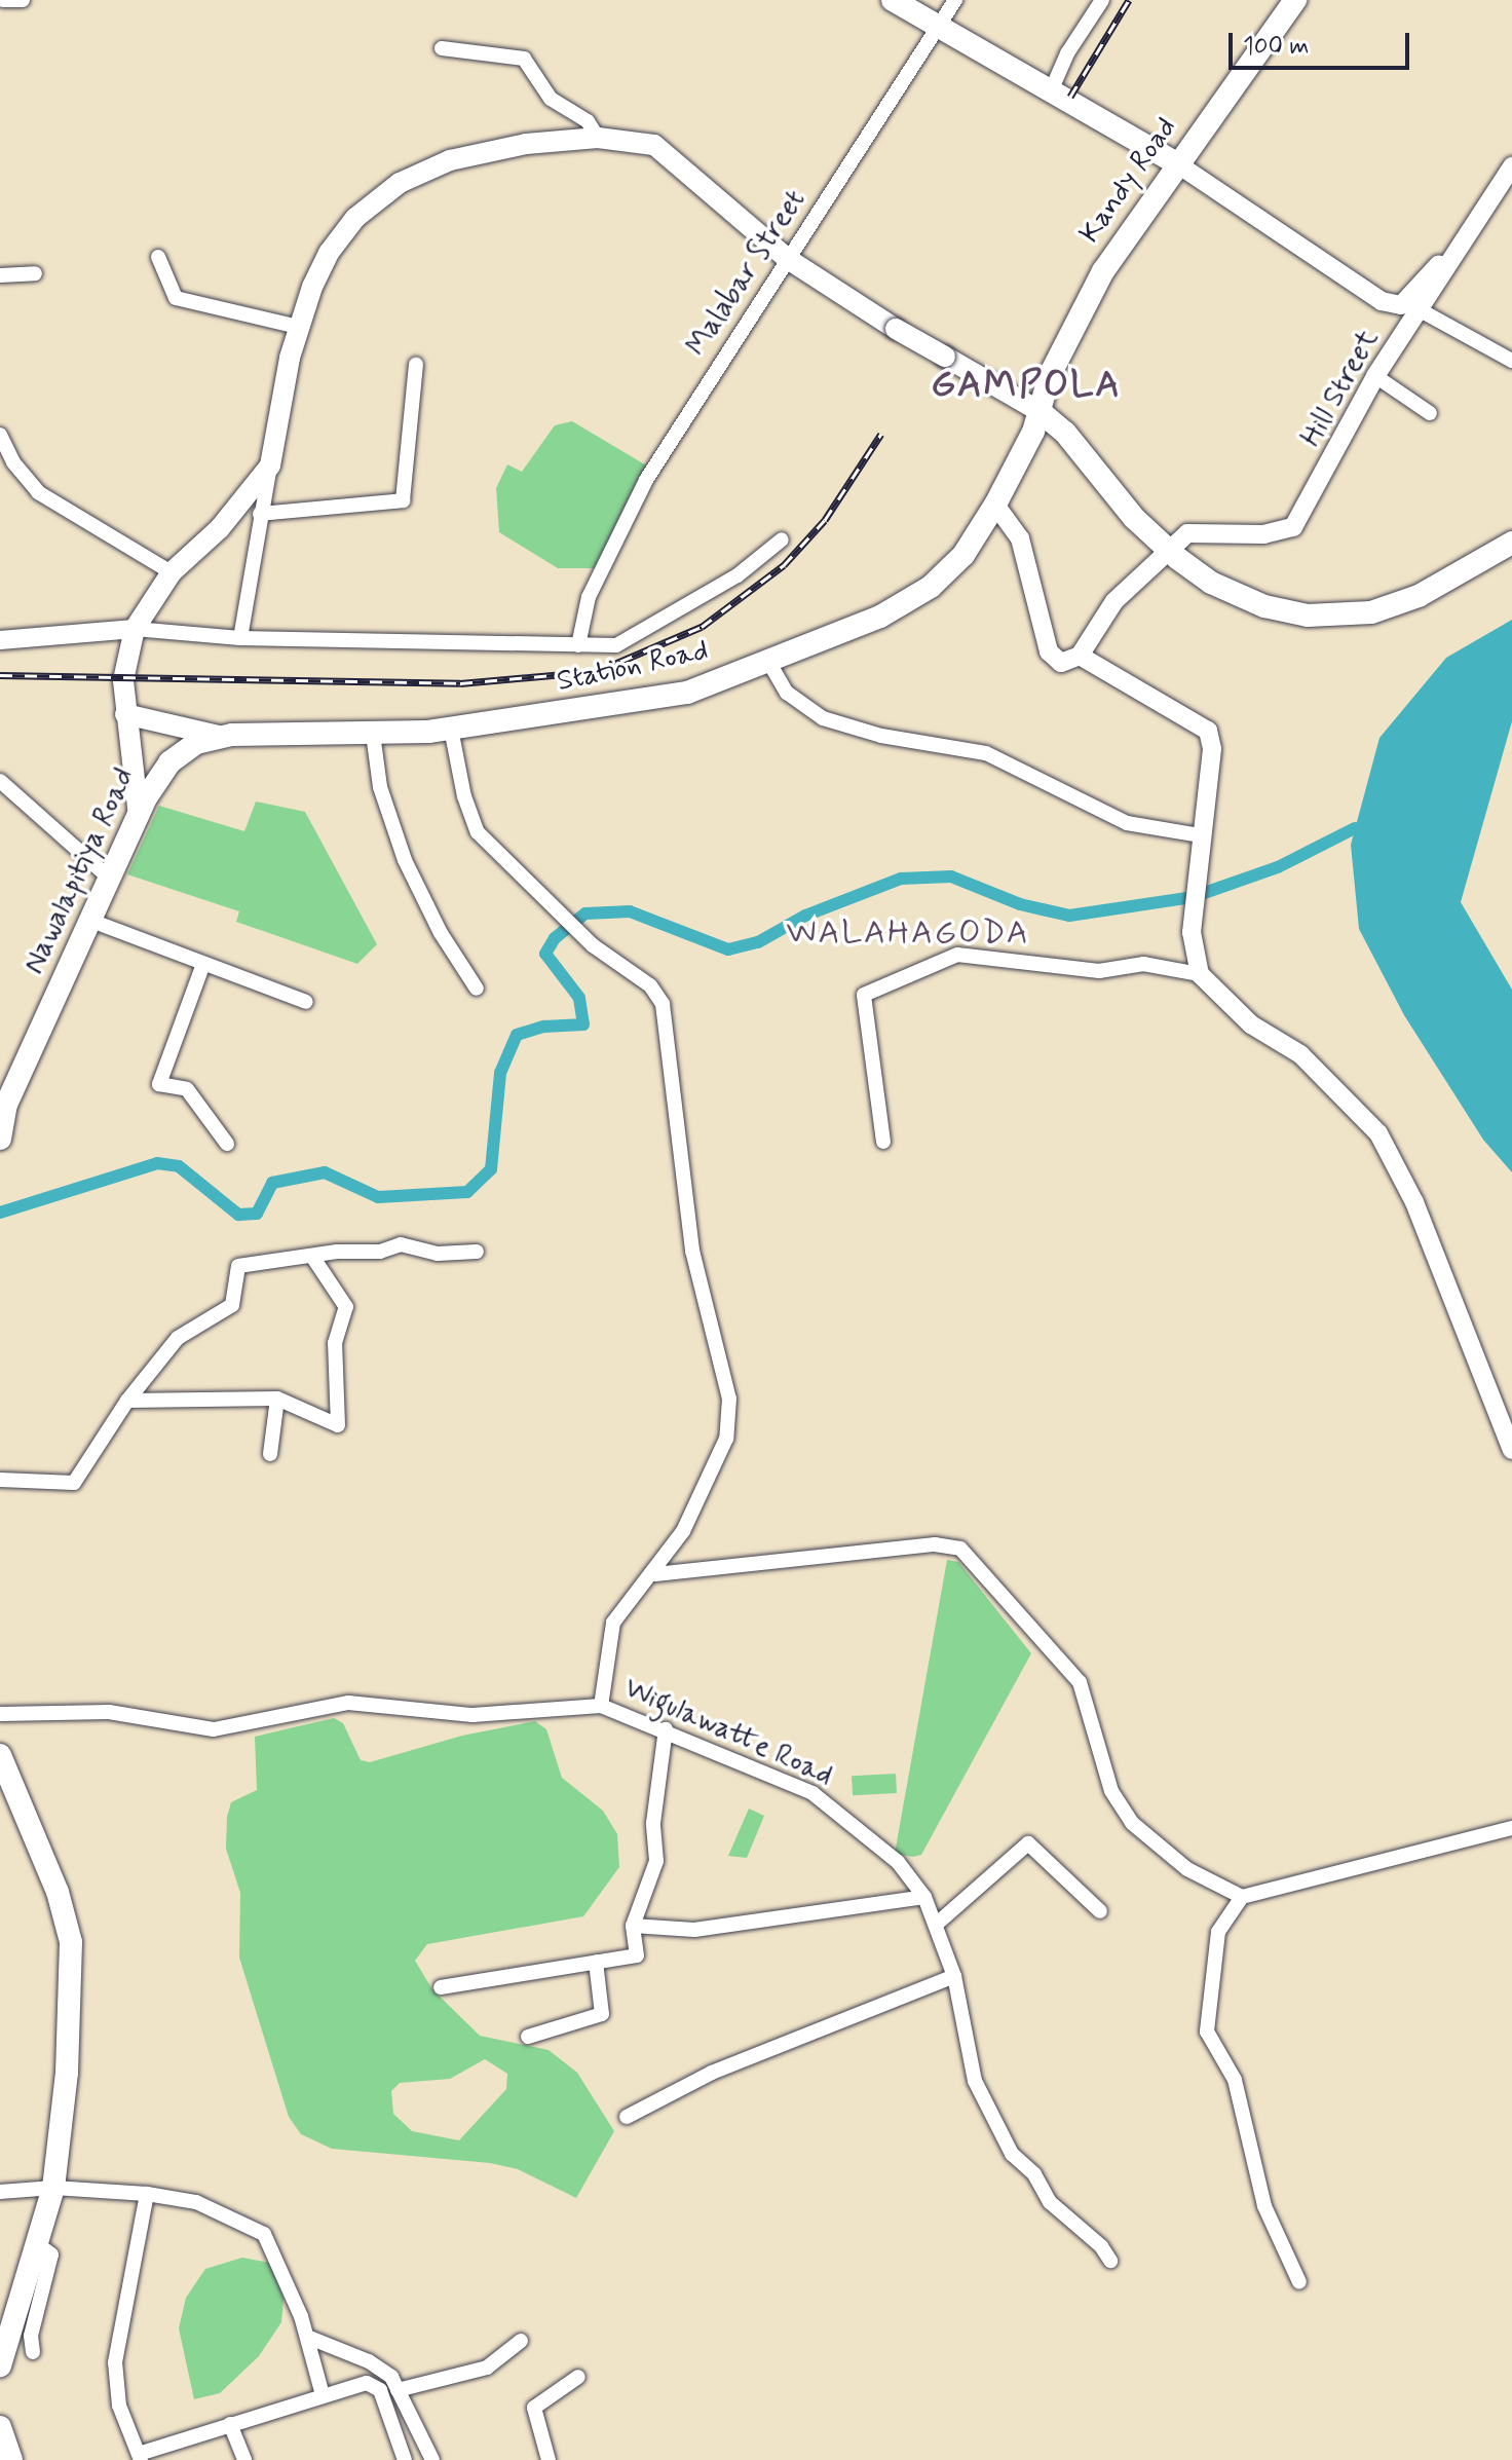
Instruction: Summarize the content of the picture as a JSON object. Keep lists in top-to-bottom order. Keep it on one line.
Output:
{"streets":{"main road":["Kandy Road","Station Road","Nawalapitiya Road"],"street":["Malabar Street","Hill Street","Wigulawatte Road"]},"crossings":[["Kandy Road","Station Road"],["Station Road","Nawalapitiya Road"]],"districts":["GAMPOLA","WALAHAGODA"],"scale_bar":"100 m"}
